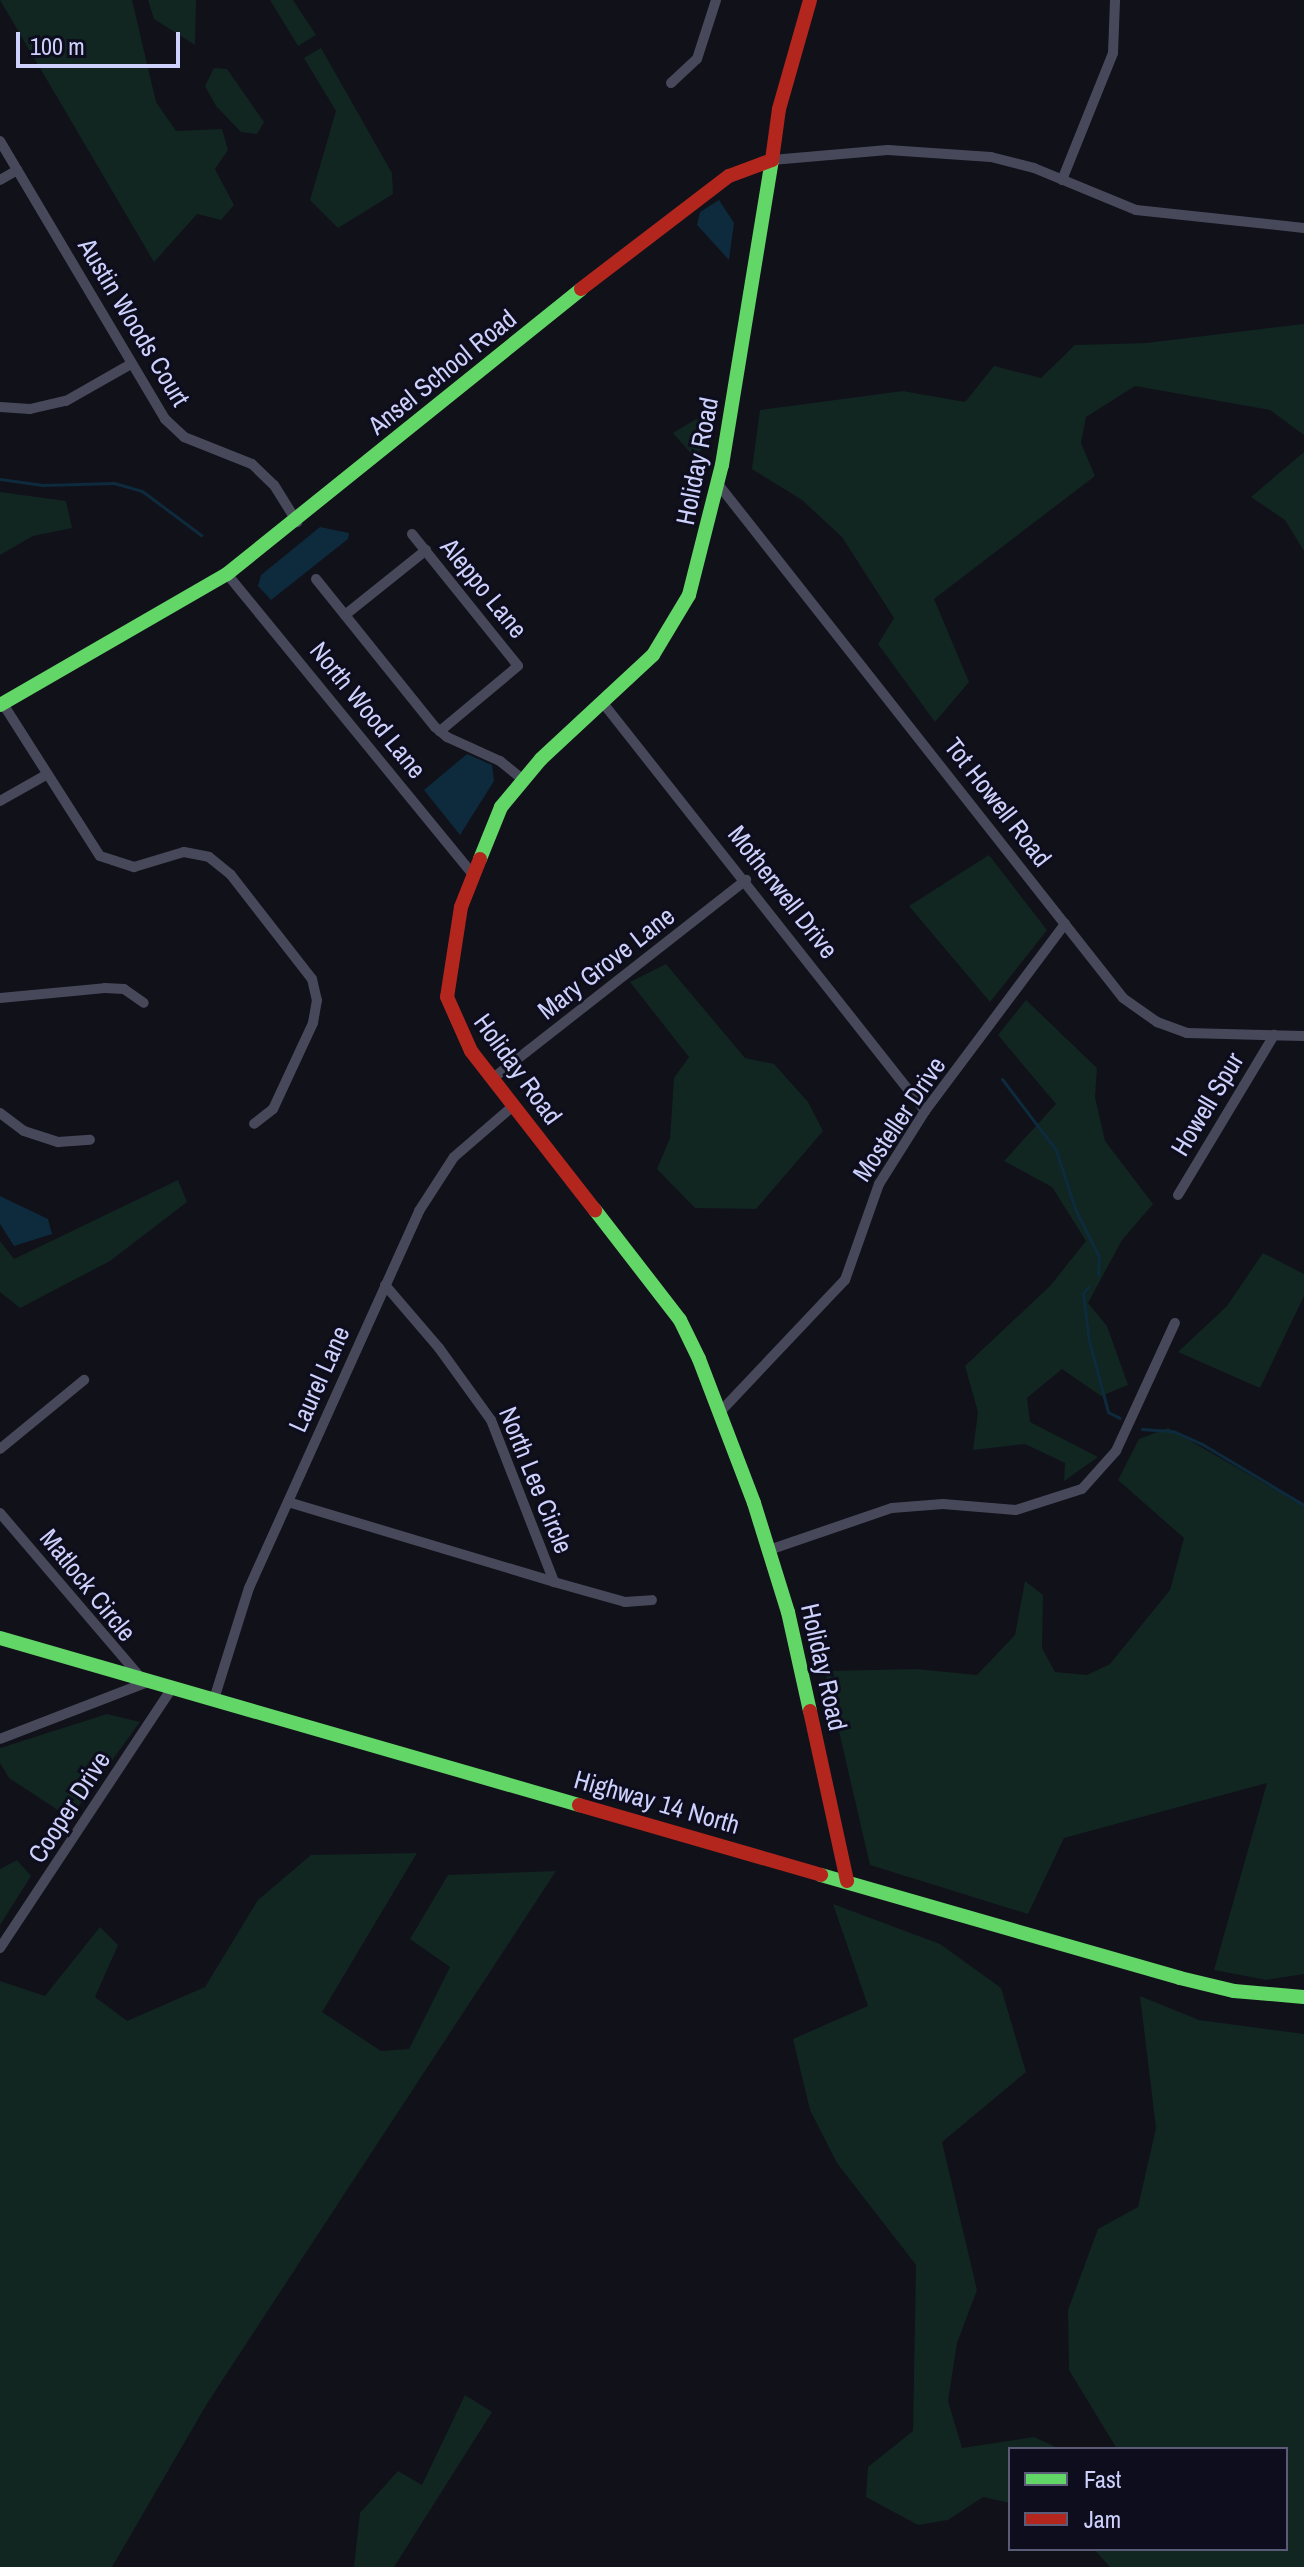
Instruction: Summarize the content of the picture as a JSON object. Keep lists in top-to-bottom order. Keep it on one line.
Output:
{"streets":{"street":["Austin Woods Court","Ansel School Road","Holiday Road","Aleppo Lane","North Wood Lane","Tot Howell Road","Motherwell Drive","Mary Grove Lane","Howell Spur","Mosteller Drive","Laurel Lane","North Lee Circle","Matlock Circle","Highway 14 North","Cooper Drive"]},"crossings":[["Austin Woods Court","Ansel School Road"],["Ansel School Road","Holiday Road"],["Ansel School Road","North Wood Lane"],["Holiday Road","North Wood Lane"],["Holiday Road","Tot Howell Road"],["Holiday Road","Motherwell Drive"],["Holiday Road","Mary Grove Lane"],["Holiday Road","Mosteller Drive"],["Holiday Road","Laurel Lane"],["Holiday Road","Highway 14 North"],["Tot Howell Road","Howell Spur"],["Tot Howell Road","Mosteller Drive"],["Motherwell Drive","Mary Grove Lane"],["Motherwell Drive","Mosteller Drive"],["Laurel Lane","North Lee Circle"],["Laurel Lane","Highway 14 North"],["Matlock Circle","Highway 14 North"],["Highway 14 North","Cooper Drive"]],"legend":["Fast","Jam"],"scale_bar":"100 m"}
